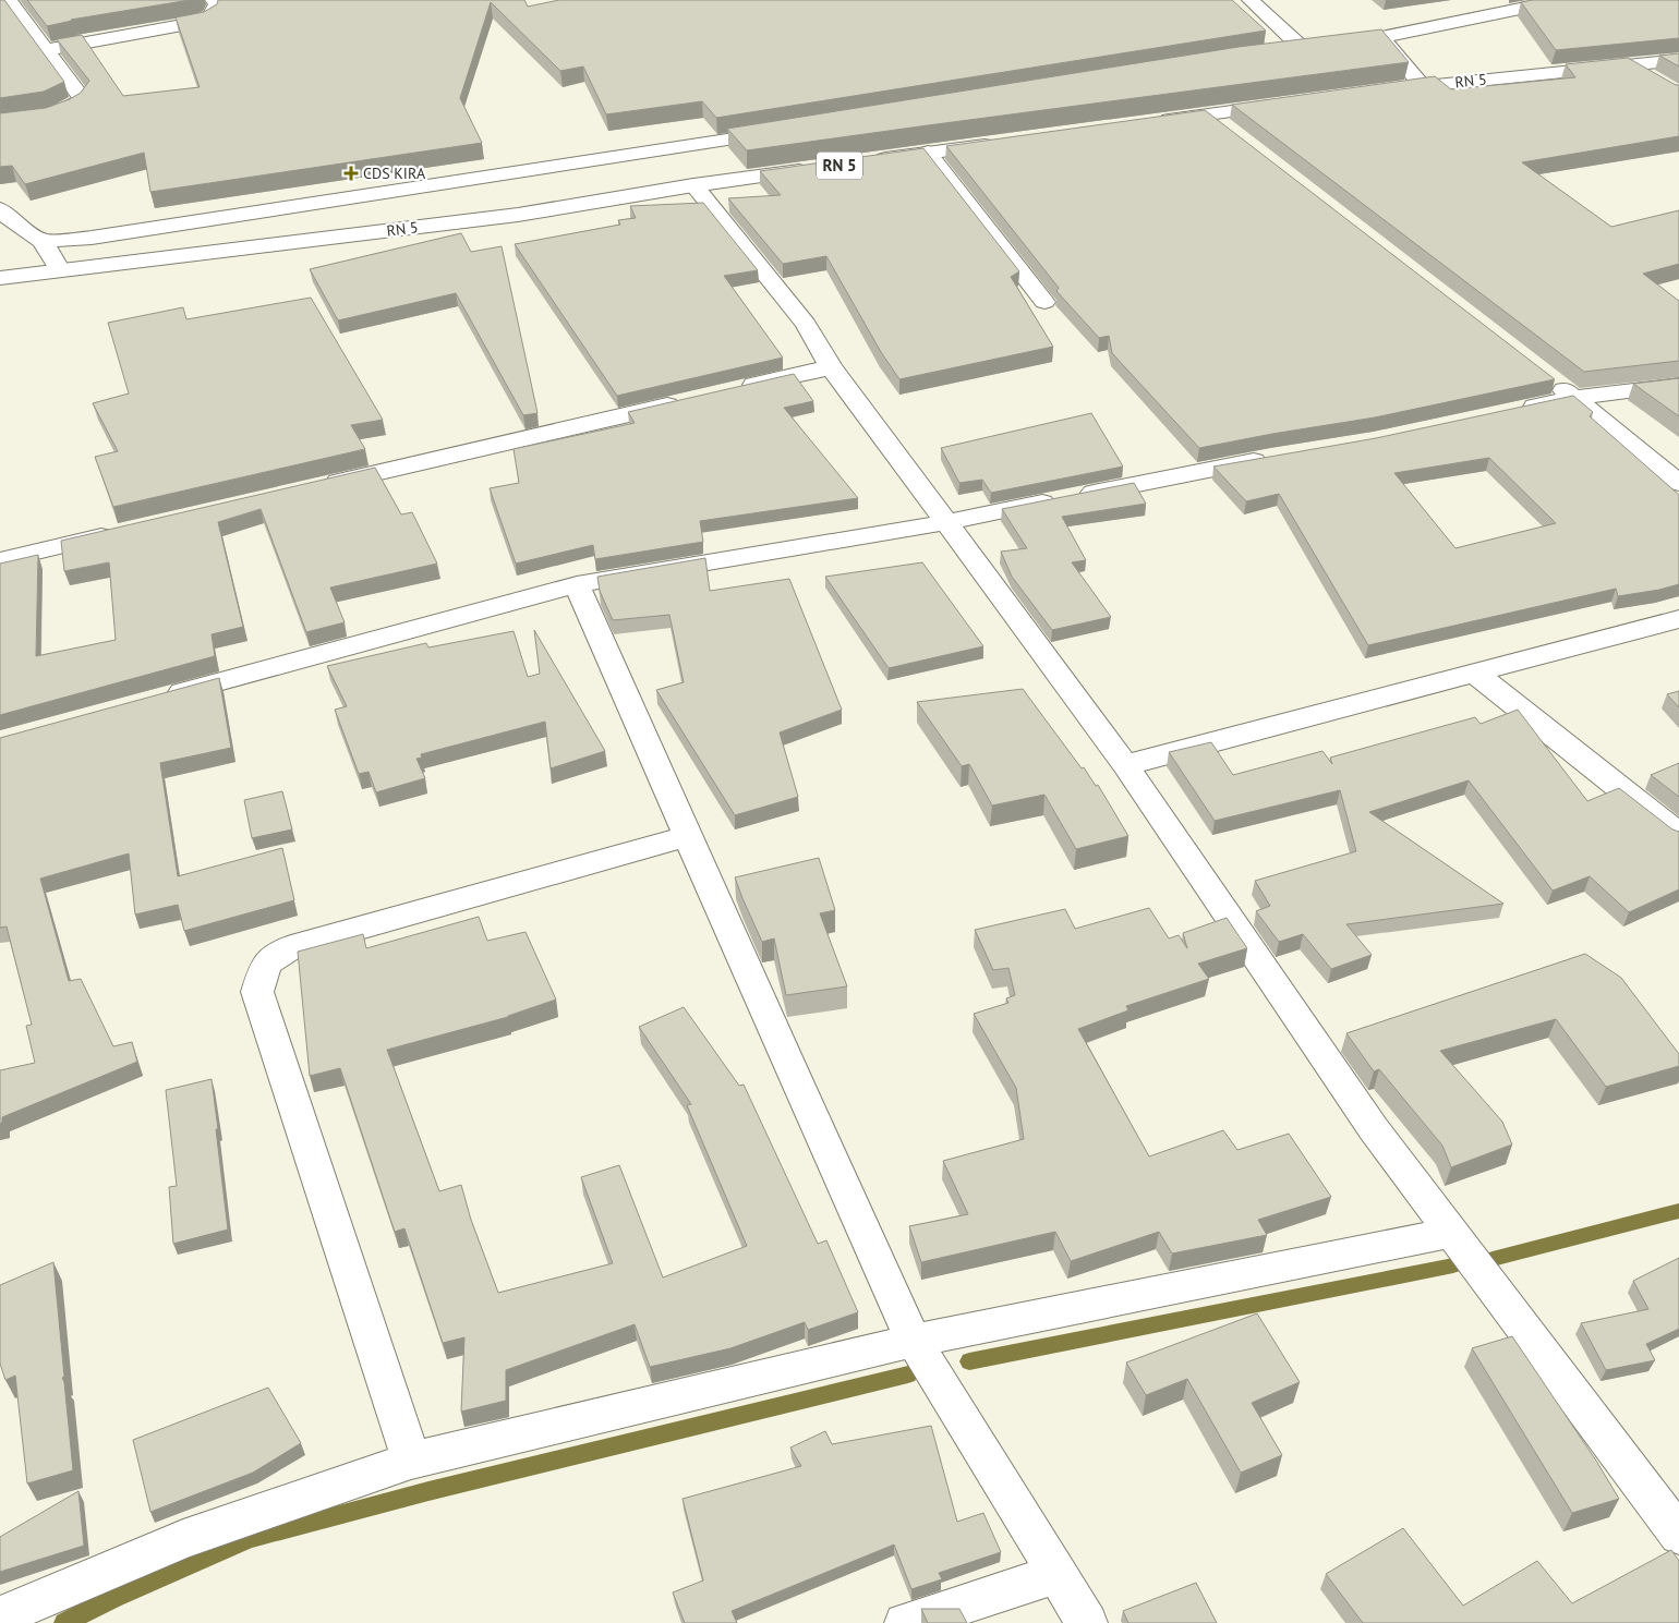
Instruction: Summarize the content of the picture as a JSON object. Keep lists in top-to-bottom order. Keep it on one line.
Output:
{"streets":{"street":["RN 5"]},"places":{"health":["CDS KIRA"]}}
